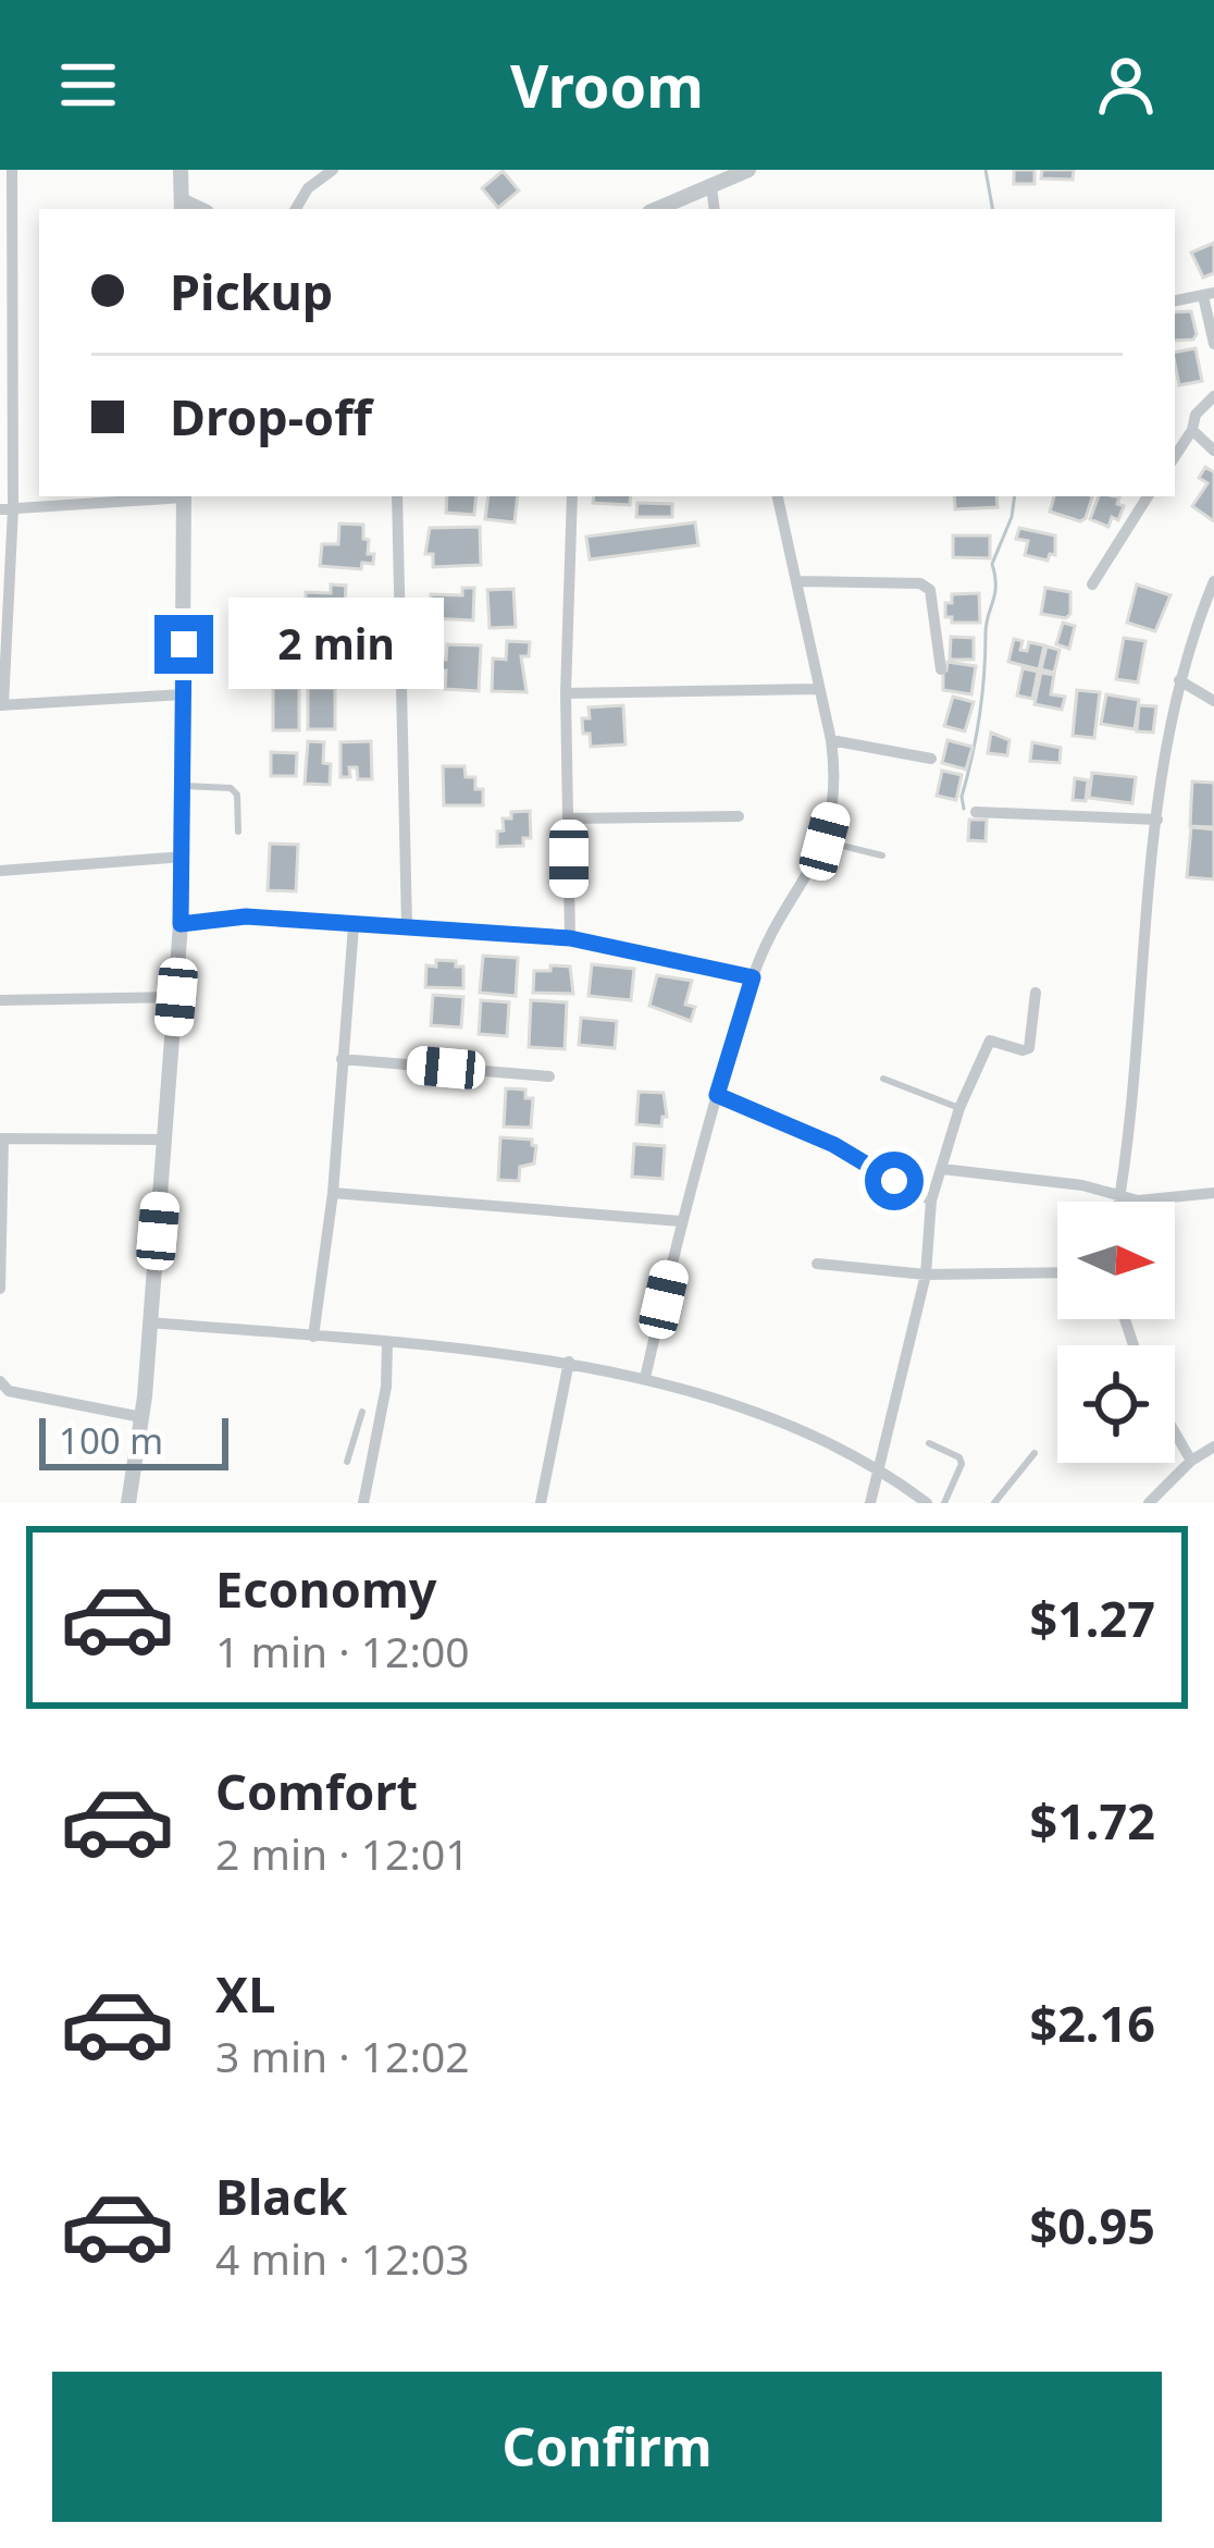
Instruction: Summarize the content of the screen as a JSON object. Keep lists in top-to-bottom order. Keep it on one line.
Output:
{"scale_bar":"100 m","north":"right","page":{"header":"Vroom","banner":["Pickup","Drop-off"],"bubble":"2 min","scale":"100 m","list":[{"name":"Economy","note":"1 min · 12:00","value":"$1.27"},{"name":"Comfort","note":"2 min · 12:01","value":"$1.72"},{"name":"XL","note":"3 min · 12:02","value":"$2.16"},{"name":"Black","note":"4 min · 12:03","value":"$0.95"}],"buttons":"Confirm"}}
